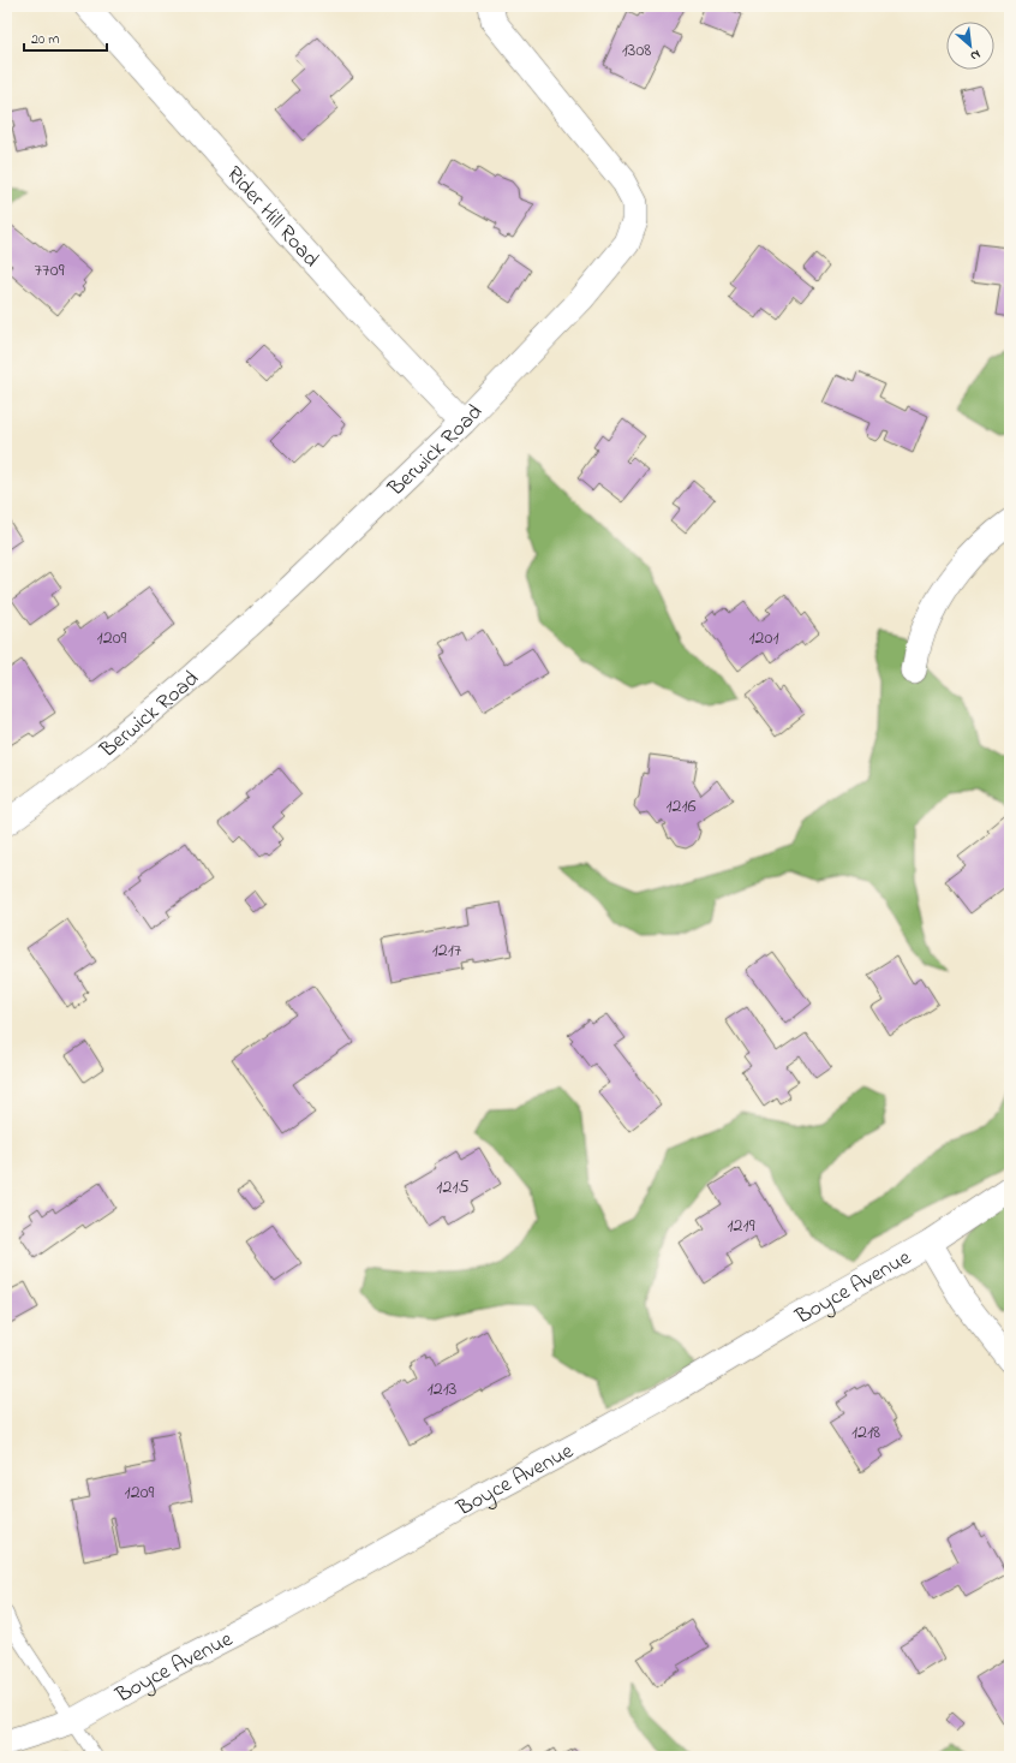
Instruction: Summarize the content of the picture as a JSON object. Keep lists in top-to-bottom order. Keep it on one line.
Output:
{"streets":{"street":["Rider Hill Road","Berwick Road","Boyce Avenue"]},"crossings":[["Rider Hill Road","Berwick Road"]],"house_numbers":["1308","7709","1209","1201","1216","1217","1215","1219","1213","1218","1209"],"scale_bar":"20 m","north":"bottom right"}
